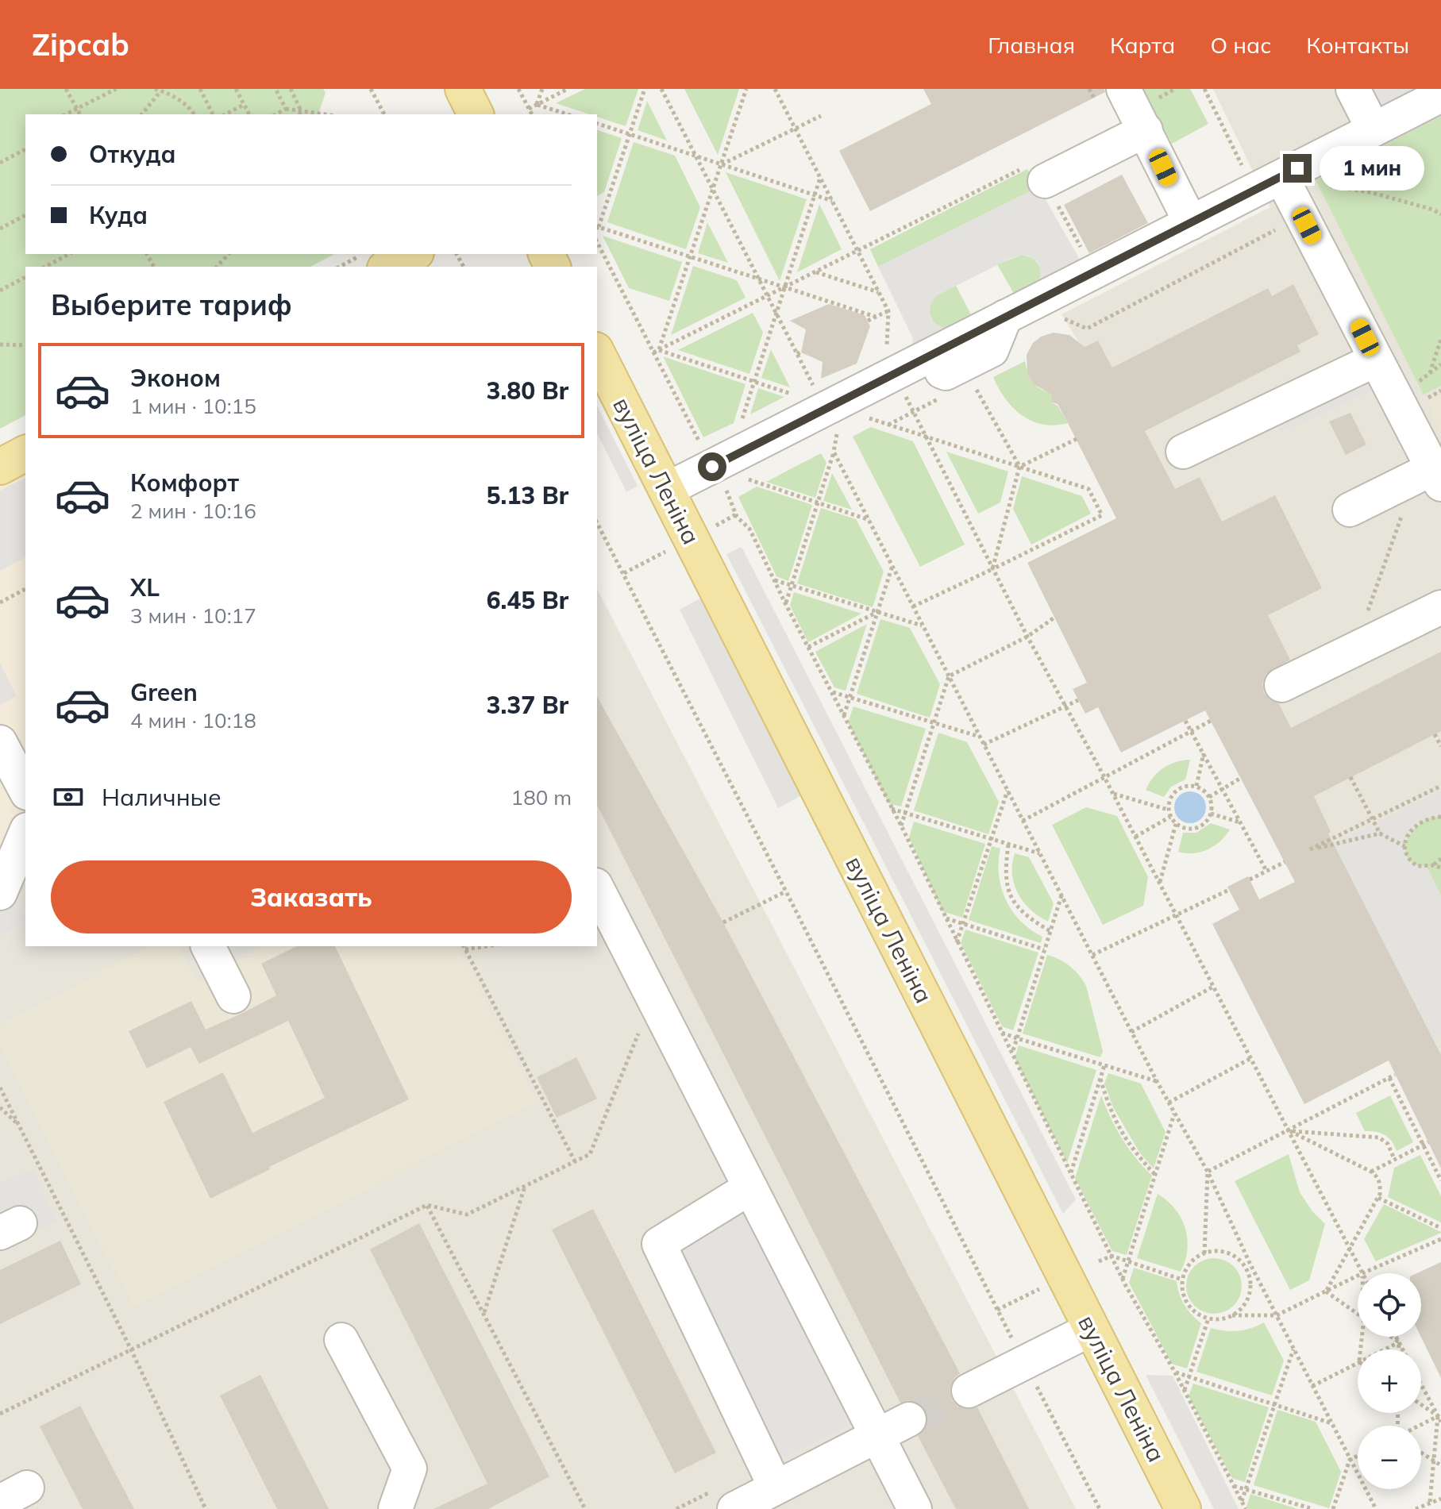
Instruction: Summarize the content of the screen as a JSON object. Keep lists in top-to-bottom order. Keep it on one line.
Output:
{"streets":{"main road":["вуліца Леніна"]},"page":{"header":"Zipcab","nav":["Главная","Карта","О нас","Контакты"],"banner":["Откуда","Куда"],"bubble":"1 мин","heading":"Выберите тариф","list":[{"name":"Эконом","note":"1 мин · 10:15","value":"3.80 Br"},{"name":"Комфорт","note":"2 мин · 10:16","value":"5.13 Br"},{"name":"XL","note":"3 мин · 10:17","value":"6.45 Br"},{"name":"Green","note":"4 мин · 10:18","value":"3.37 Br"}],"pay":["Наличные","180 m"],"buttons":"Заказать","map_buttons":["+","−"]}}
